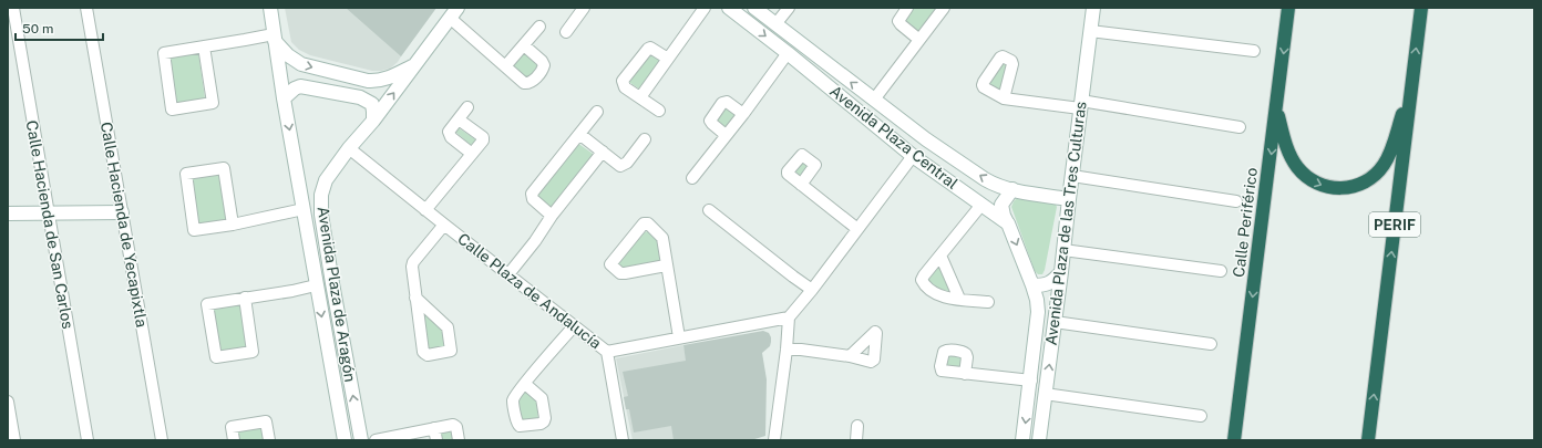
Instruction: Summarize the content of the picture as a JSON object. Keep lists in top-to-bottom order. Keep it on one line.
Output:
{"streets":{"highway":["Calle Periférico","PERIF"],"street":["Avenida Plaza Central","Avenida Plaza de las Tres Culturas","Calle Hacienda de San Carlos","Calle Hacienda de Yecapixtla","Calle Plaza de Andalucía","Avenida Plaza de Aragón"]},"crossings":[["Avenida Plaza Central","Avenida Plaza de las Tres Culturas"],["Calle Plaza de Andalucía","Avenida Plaza de Aragón"]],"one_way":["Calle Periférico"],"scale_bar":"50 m"}
